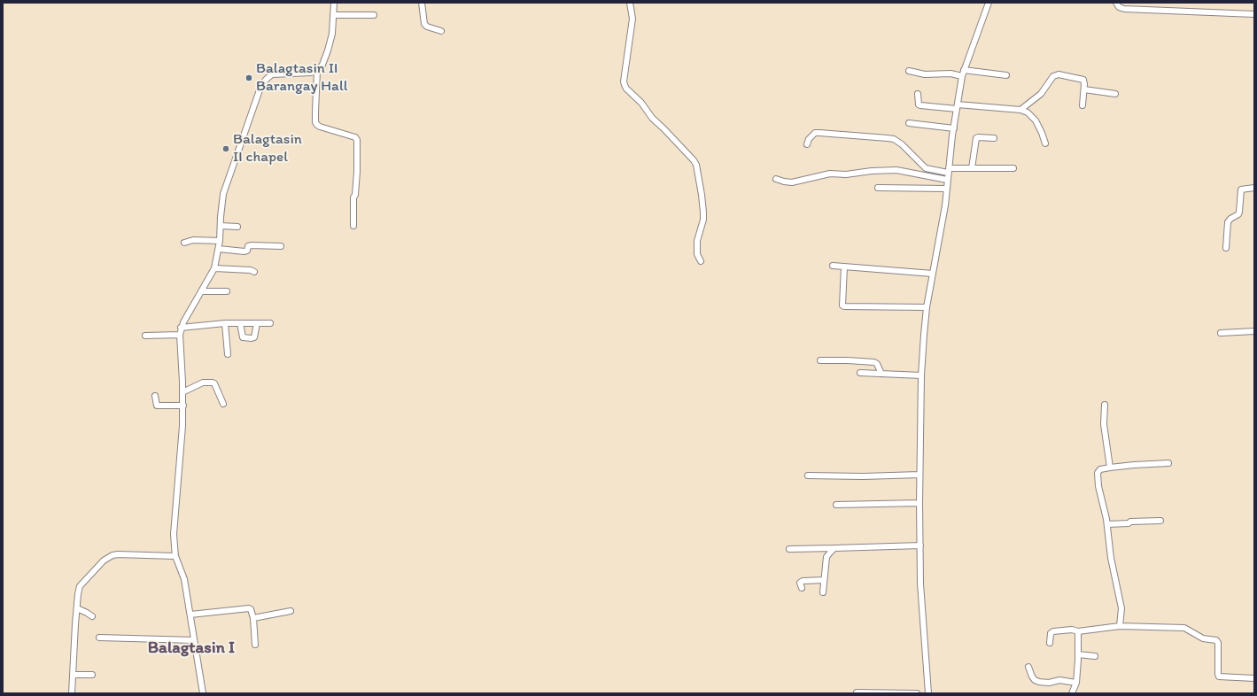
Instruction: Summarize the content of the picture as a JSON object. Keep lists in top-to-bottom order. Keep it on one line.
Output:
{"districts":["Balagtasin I"],"places":["Balagtasin II Barangay Hall","Balagtasin II chapel"]}
